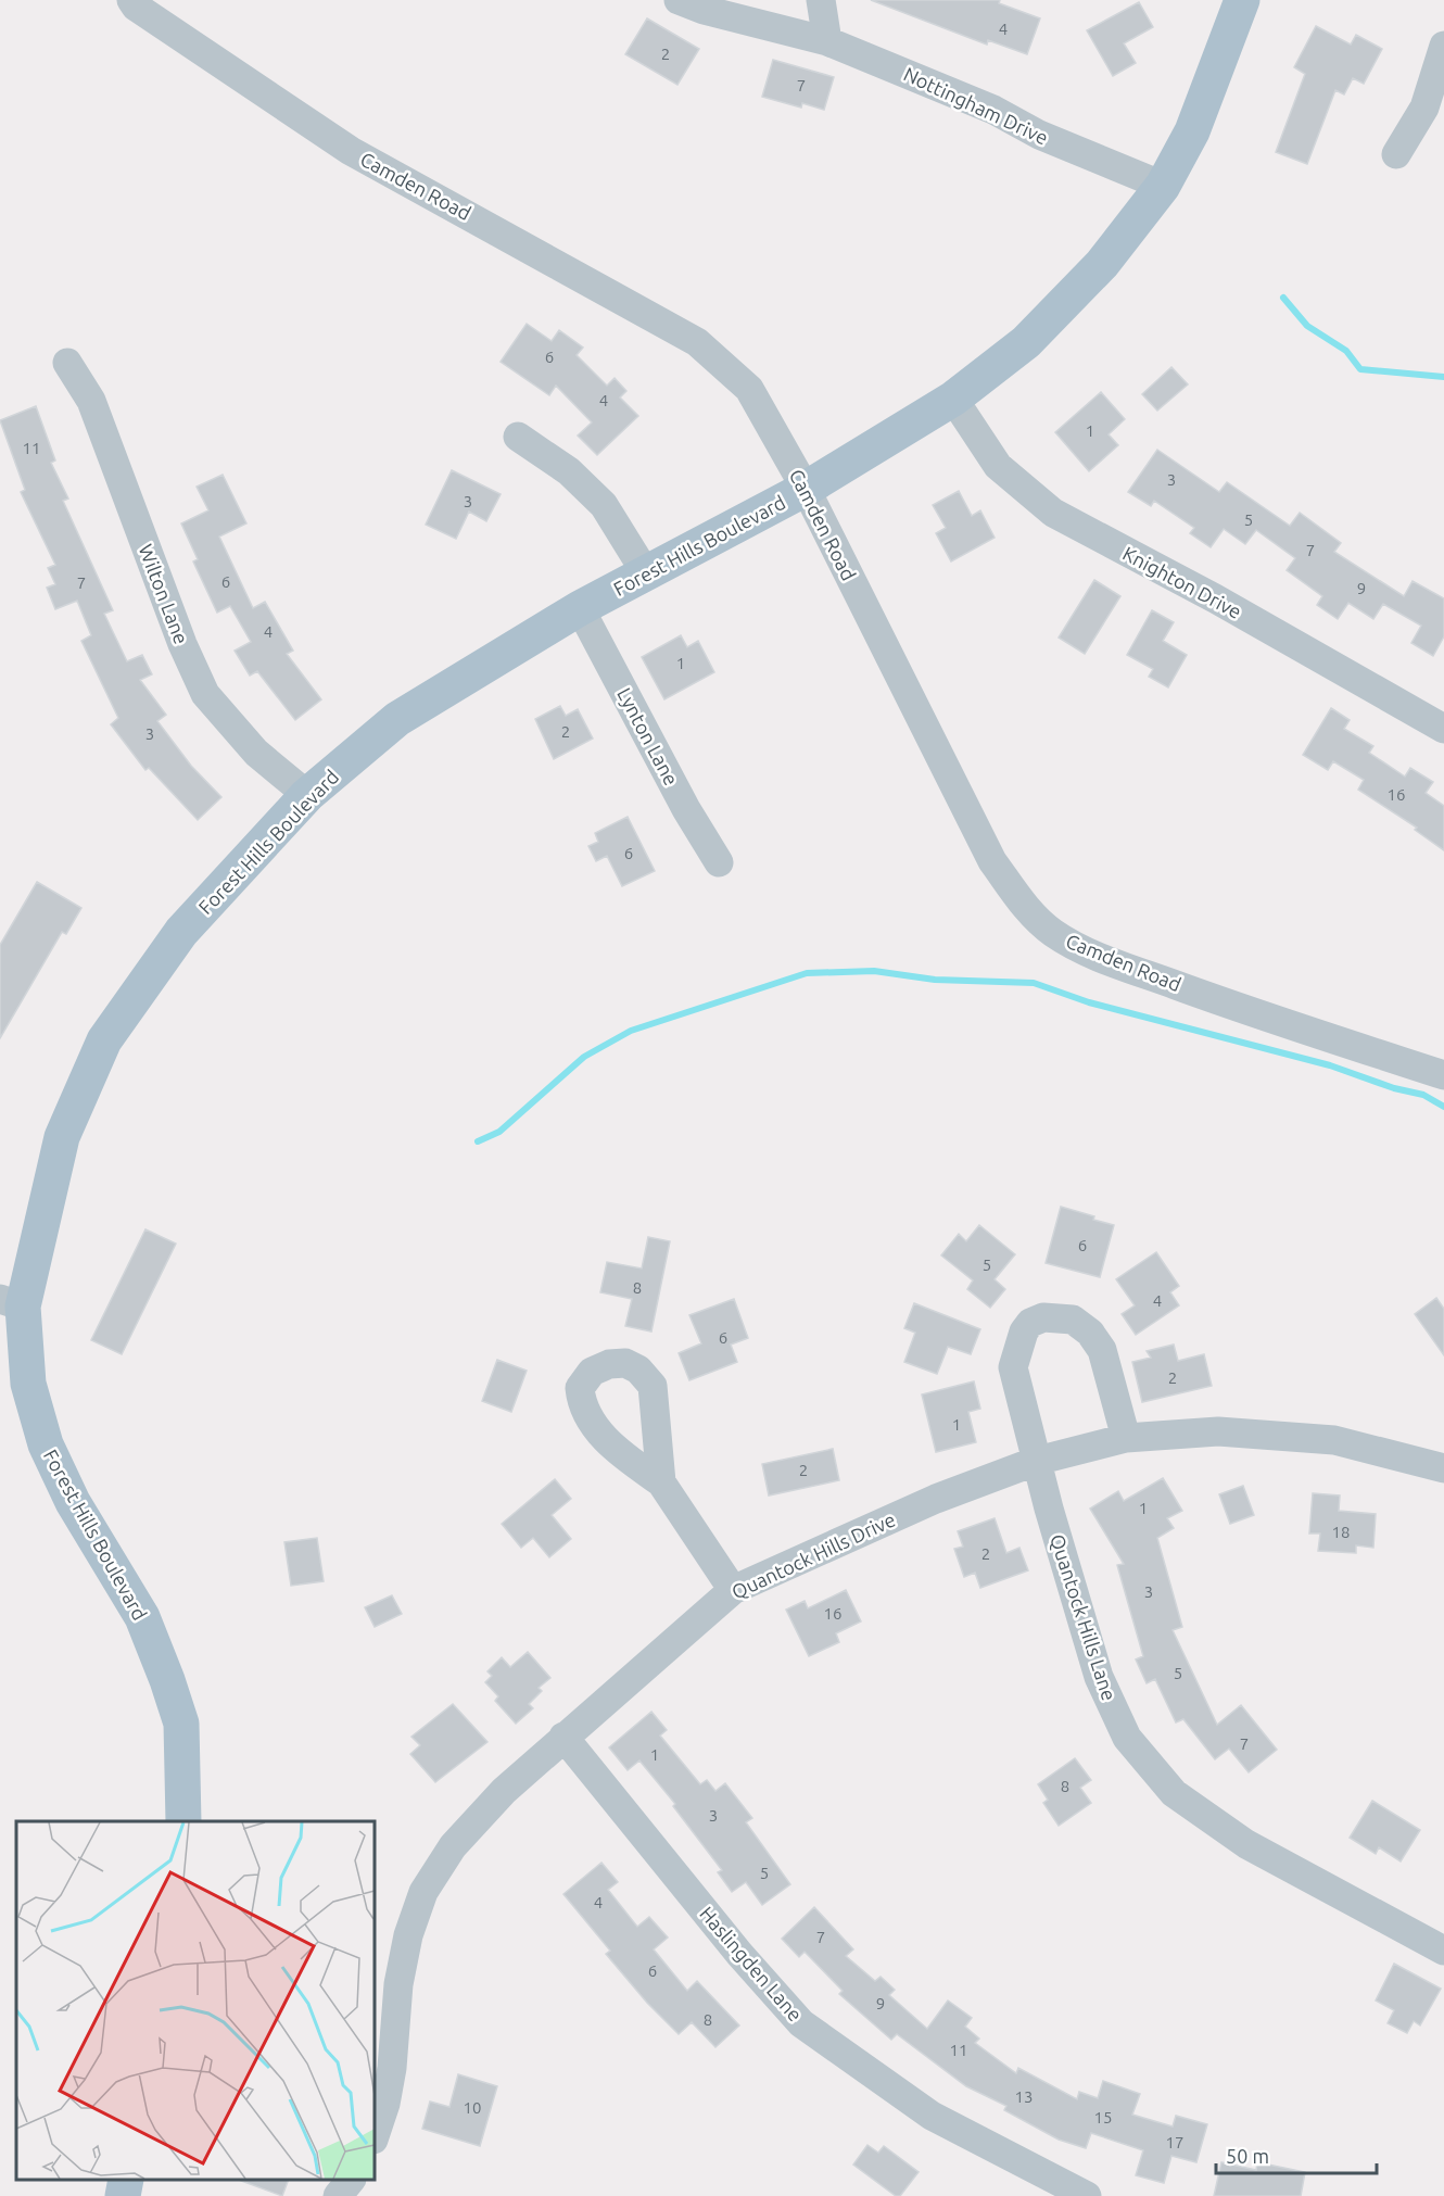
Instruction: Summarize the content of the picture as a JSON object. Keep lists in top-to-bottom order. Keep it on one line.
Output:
{"streets":{"main road":["Forest Hills Boulevard"],"street":["Nottingham Drive","Camden Road","Knighton Drive","Wilton Lane","Lynton Lane","Quantock Hills Drive","Quantock Hills Lane","Haslingden Lane"]},"crossings":[["Nottingham Drive","Forest Hills Boulevard"],["Camden Road","Forest Hills Boulevard"],["Forest Hills Boulevard","Knighton Drive"],["Forest Hills Boulevard","Wilton Lane"],["Forest Hills Boulevard","Lynton Lane"],["Quantock Hills Drive","Quantock Hills Lane"],["Quantock Hills Drive","Haslingden Lane"]],"house_numbers":["4","2","7","6","4","1","11","3","3","5","7","6","7","9","4","1","2","3","16","6","6","5","8","4","6","2","1","2","1","18","2","3","16","5","7","1","8","3","5","4","7","6","9","8","11","13","10","15","17"],"scale_bar":"50 m"}
